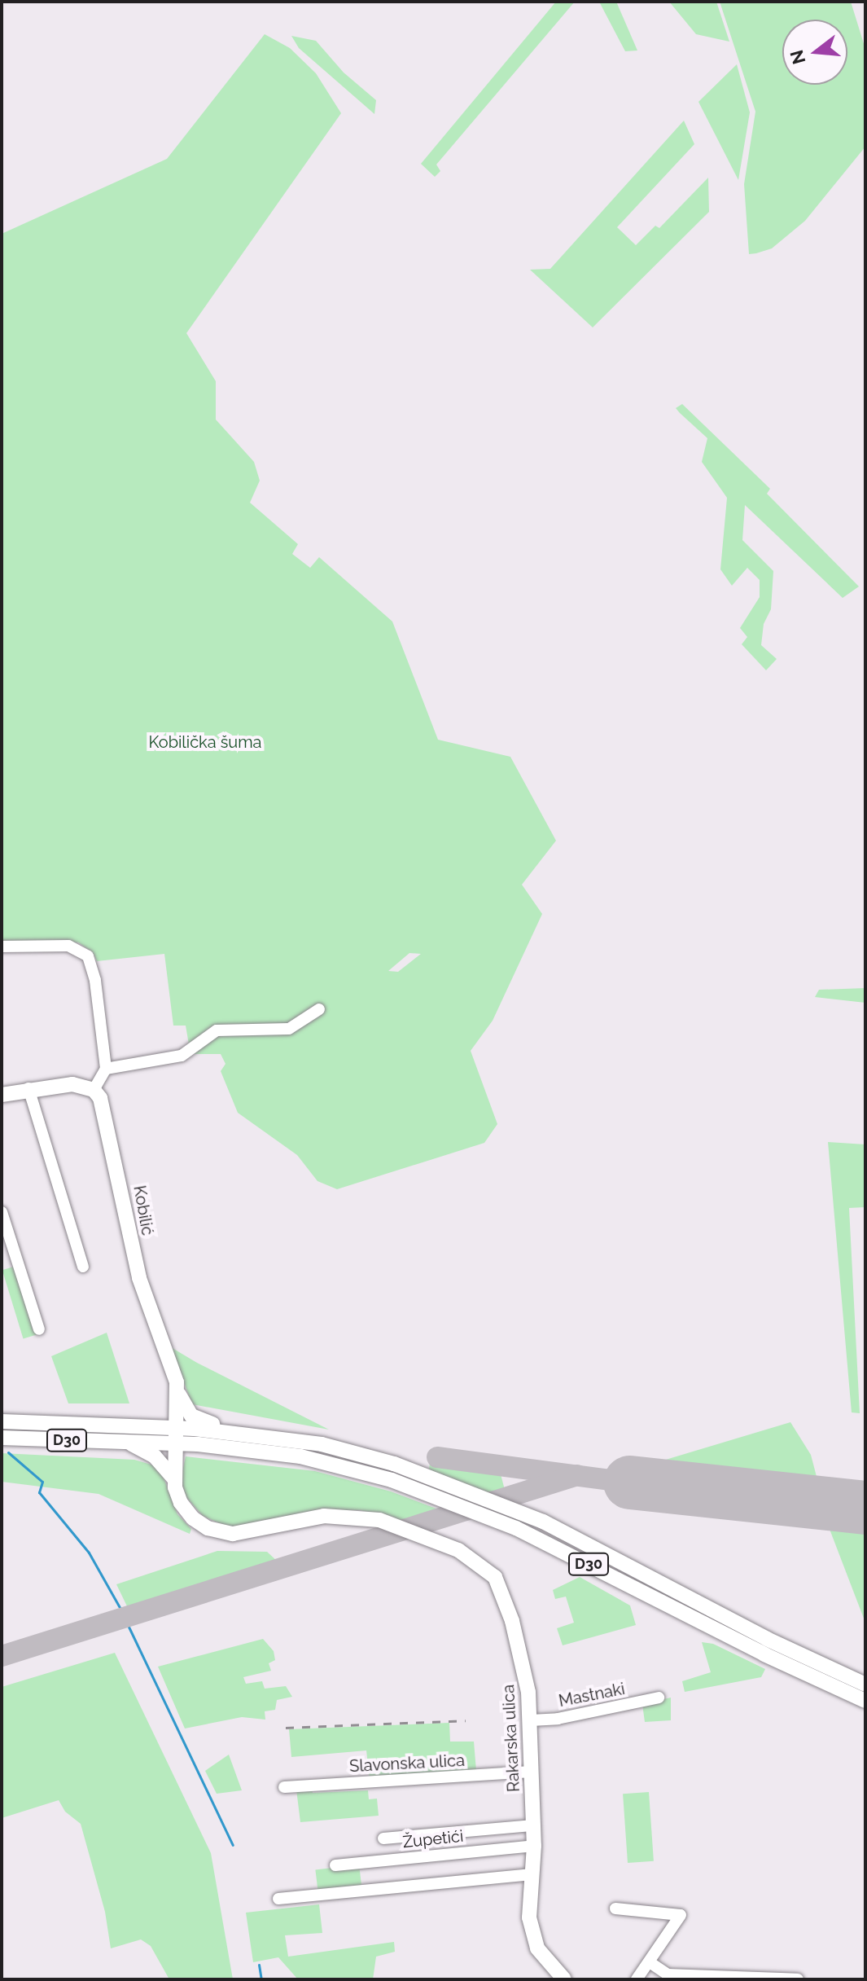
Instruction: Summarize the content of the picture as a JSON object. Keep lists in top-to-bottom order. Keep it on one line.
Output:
{"streets":{"main road":["Kobilić","D30","Rakarska ulica"],"street":["Mastnaki","Slavonska ulica","Župetići"]},"crossings":[["Kobilić","D30"],["Kobilić","Rakarska ulica"],["Mastnaki","Rakarska ulica"],["Rakarska ulica","Slavonska ulica"],["Rakarska ulica","Župetići"]],"parks":["Kobilička šuma"],"north":"left"}
